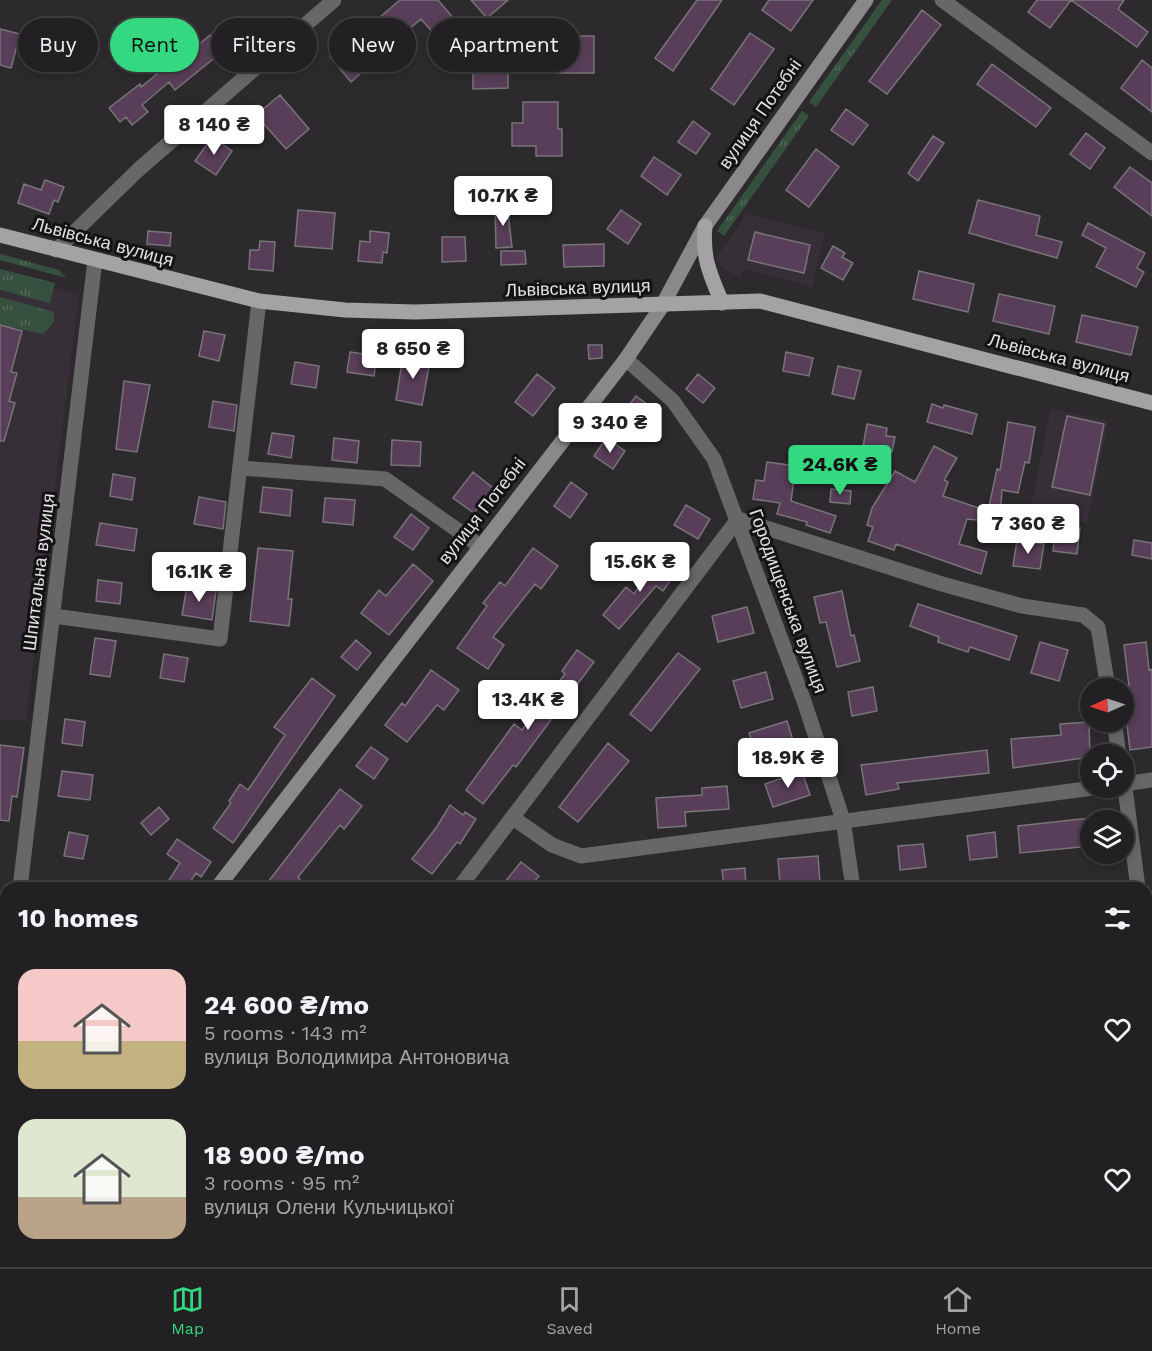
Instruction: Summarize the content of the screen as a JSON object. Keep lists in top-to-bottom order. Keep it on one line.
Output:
{"streets":{"main road":["Львівська вулиця"],"street":["вулиця Потебні","Шпитальна вулиця","Городищенська вулиця"]},"crossings":[["вулиця Потебні","Львівська вулиця"],["вулиця Потебні","Городищенська вулиця"],["Львівська вулиця","Шпитальна вулиця"]],"north":"left","page":{"chip":["Buy","Rent","Filters","New","Apartment"],"price":["8 140 ₴","10.7K ₴","8 650 ₴","9 340 ₴","24.6K ₴","7 360 ₴","15.6K ₴","16.1K ₴","13.4K ₴","18.9K ₴"],"heading":"10 homes","list":[{"name":"24 600 ₴/mo","note":"5 rooms · 143 m² · вулиця Володимира Антоновича"},{"name":"18 900 ₴/mo","note":"3 rooms · 95 m² · вулиця Олени Кульчицької"}],"tabs":["Map","Saved","Home"]}}
